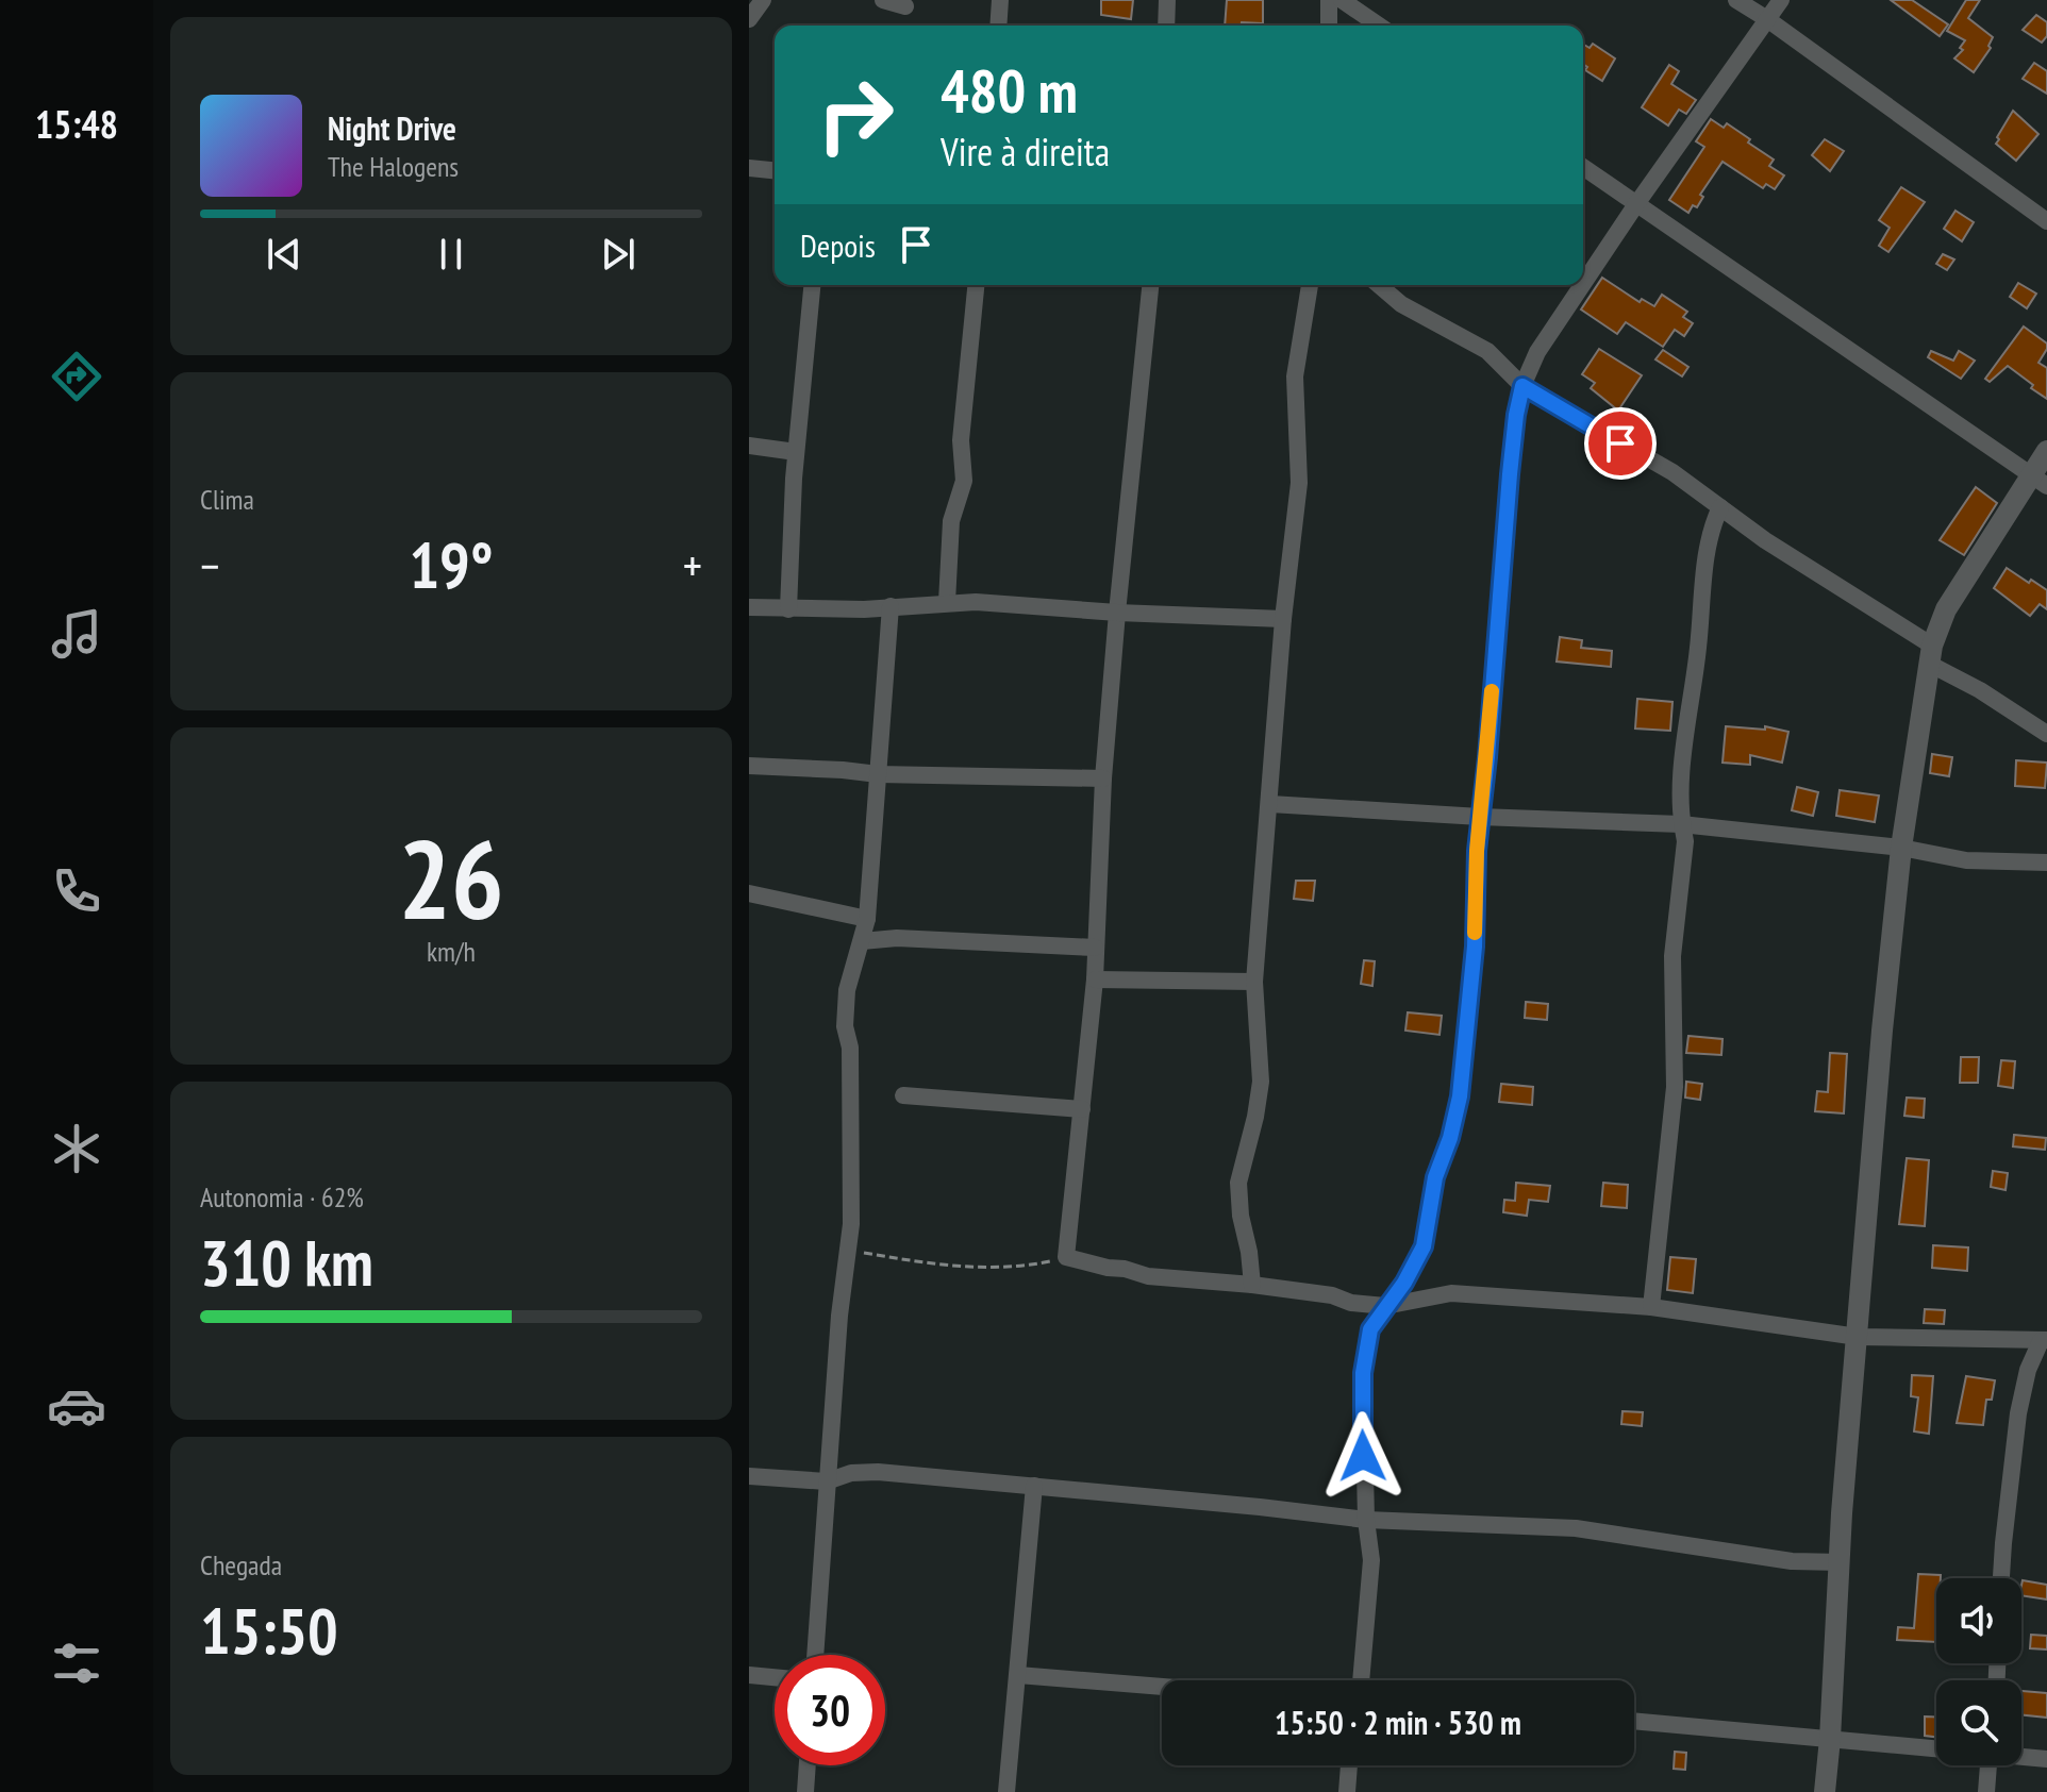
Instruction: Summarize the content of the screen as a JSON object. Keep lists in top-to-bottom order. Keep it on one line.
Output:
{"page":{"tabs":"15:48","turn":["480 m","Vire à direita"],"song":["Night Drive","The Halogens"],"then":"Depois","tile":["Clima",["26","km/h"],["Autonomia · 62%","310 km"],["Chegada","15:50"]],"heat":["−","19°","+"],"limit":"30","trip":"15:50 · 2 min · 530 m"}}
